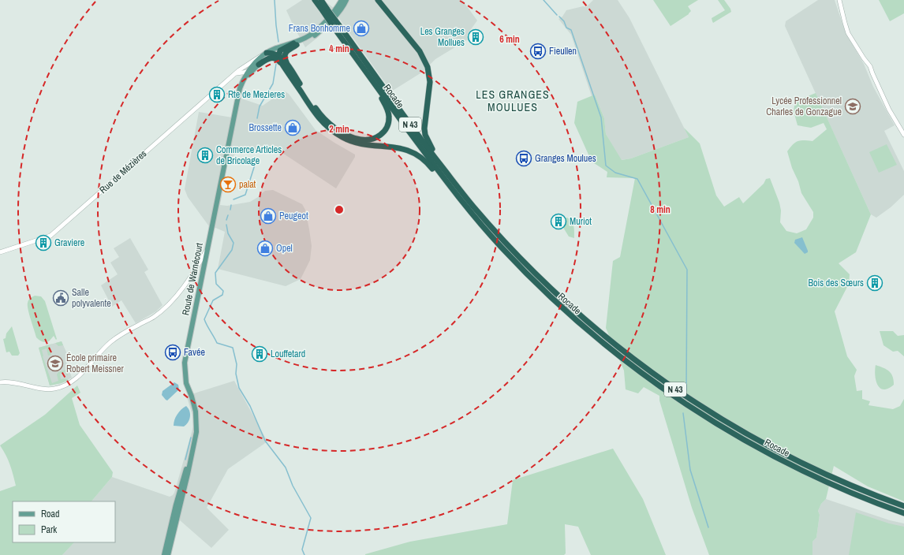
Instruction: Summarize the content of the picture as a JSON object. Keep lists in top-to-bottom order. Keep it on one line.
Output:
{"streets":{"highway":["Rocade","N 43"],"main road":["Route de Warnécourt"],"street":["Rue de Mézières"]},"crossings":[["Rocade","N 43"],["Rue de Mézières","Route de Warnécourt"]],"districts":["LES GRANGES MOULUES"],"places":{"shop":["Frans Bonhomme","Brossette","Peugeot","Opel"],"building":["Les Granges Mollues","Rte de Mezieres","Commerce Articles de Bricolage","Muriot","Graviere","Bois des Sœurs","Louffetard"],"bus stop":["Fieullen","Granges Moulues","Favée"],"school or university":["Lycée Professionnel Charles de Gonzague","École primaire Robert Meissner"],"bar":["palat"],"public building":["Salle polyvalente"]},"legend":["Road","Park"],"rings":["6 min","4 min","2 min","8 min"]}
